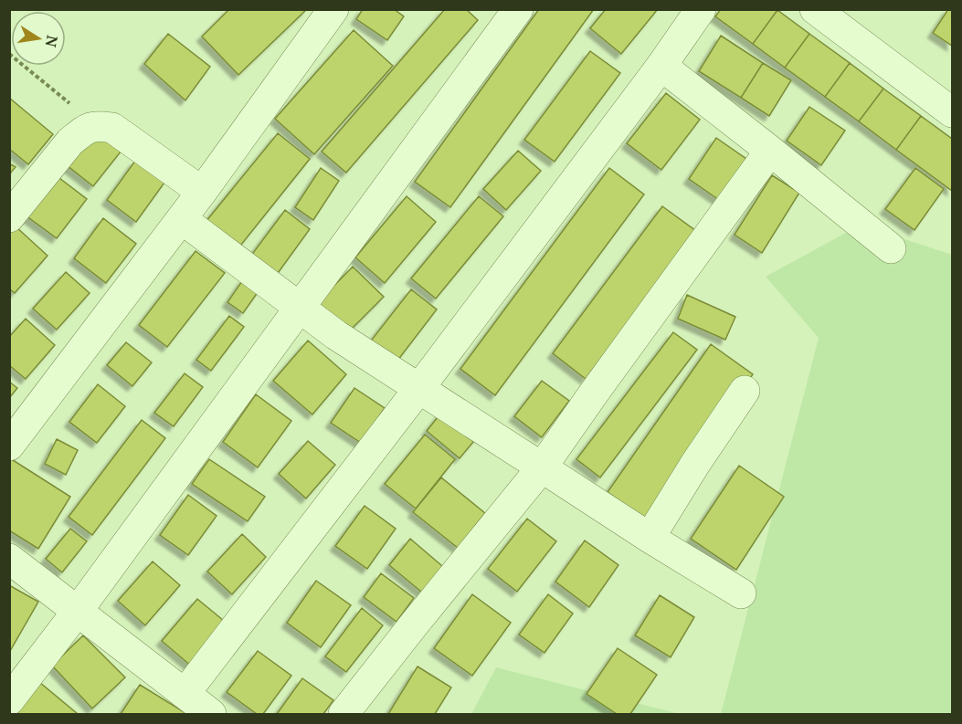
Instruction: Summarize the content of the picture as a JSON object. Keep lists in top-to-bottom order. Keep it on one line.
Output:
{"north":"right"}
